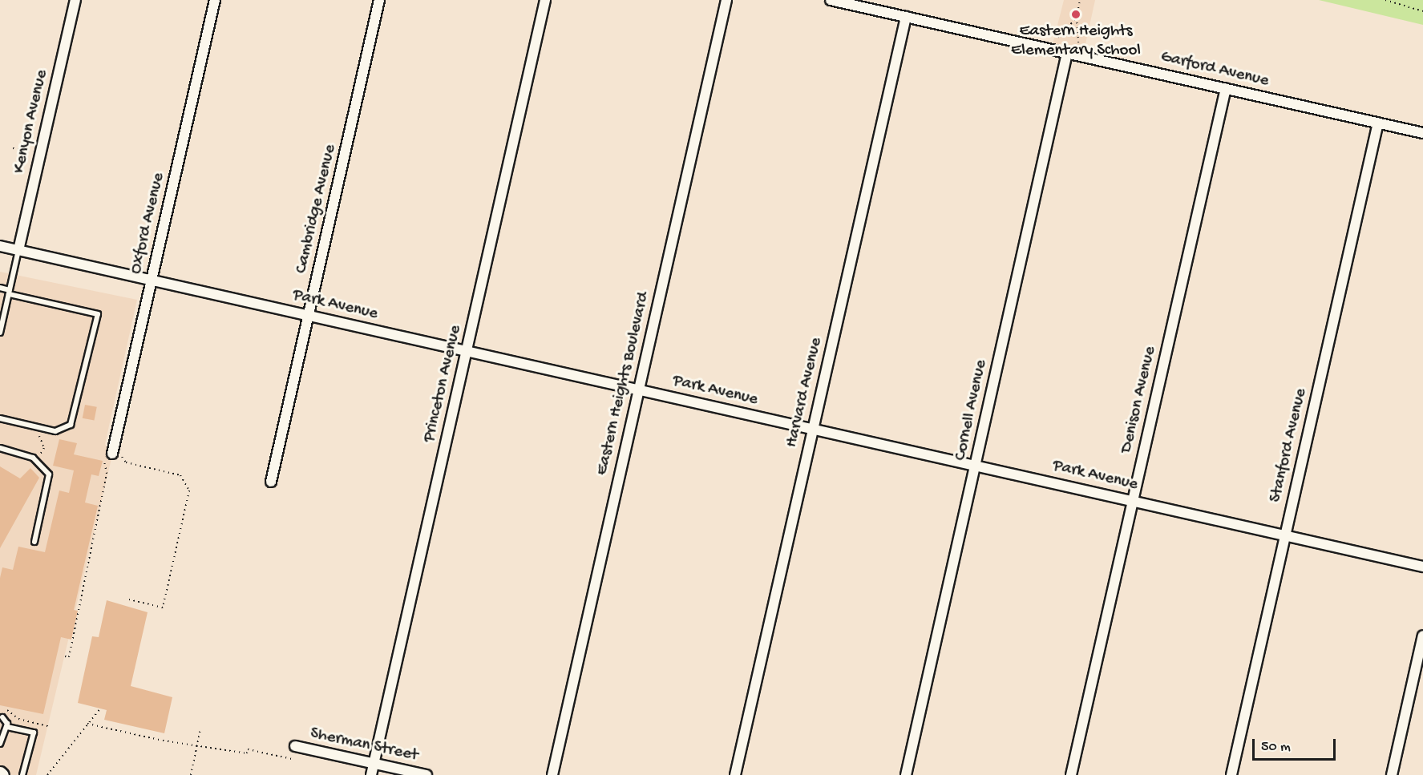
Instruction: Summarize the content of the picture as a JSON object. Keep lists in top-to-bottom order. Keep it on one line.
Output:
{"streets":{"street":["Garford Avenue","Kenyon Avenue","Cambridge Avenue","Oxford Avenue","Park Avenue","Princeton Avenue","Eastern Heights Boulevard","Harvard Avenue","Denison Avenue","Cornell Avenue","Stanford Avenue","Sherman Street"]},"crossings":[["Garford Avenue","Harvard Avenue"],["Garford Avenue","Denison Avenue"],["Garford Avenue","Cornell Avenue"],["Garford Avenue","Stanford Avenue"],["Kenyon Avenue","Park Avenue"],["Cambridge Avenue","Park Avenue"],["Oxford Avenue","Park Avenue"],["Park Avenue","Princeton Avenue"],["Park Avenue","Eastern Heights Boulevard"],["Park Avenue","Harvard Avenue"],["Park Avenue","Denison Avenue"],["Park Avenue","Cornell Avenue"],["Park Avenue","Stanford Avenue"],["Princeton Avenue","Sherman Street"]],"places":["Eastern Heights Elementary School"],"scale_bar":"50 m"}
